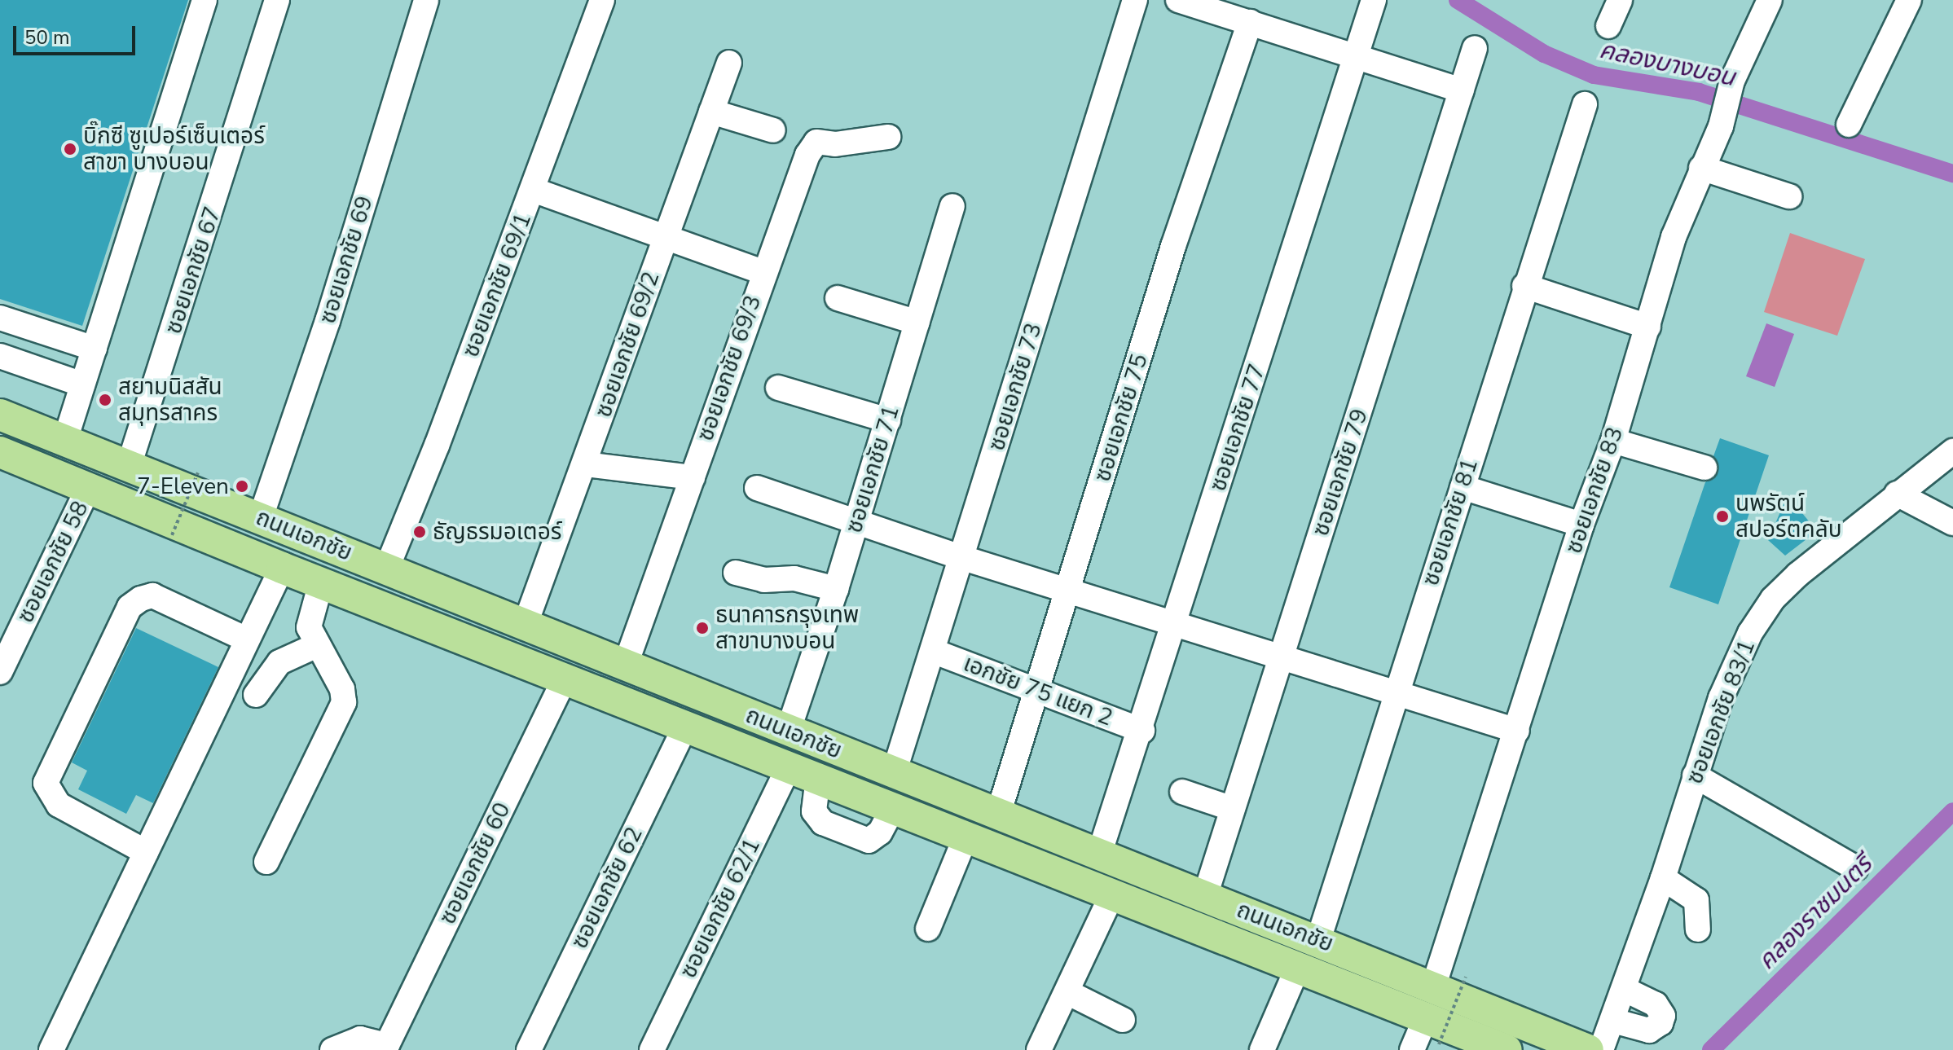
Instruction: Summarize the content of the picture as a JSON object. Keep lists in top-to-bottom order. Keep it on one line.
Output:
{"streets":{"main road":["ถนนเอกชัย"],"street":["ซอยเอกชัย 69","ซอยเอกชัย 67","ซอยเอกชัย 69/1","ซอยเอกชัย 69/2","ซอยเอกชัย 69/3","ซอยเอกชัย 73","ซอยเอกชัย 75","ซอยเอกชัย 77","ซอยเอกชัย 71","ซอยเอกชัย 79","ซอยเอกชัย 83","ซอยเอกชัย 81","ซอยเอกชัย 58","เอกชัย 75 แยก 2","ซอยเอกชัย 83/1","ซอยเอกชัย 60","ซอยเอกชัย 62","ซอยเอกชัย 62/1"]},"crossings":[["ซอยเอกชัย 69","ถนนเอกชัย"],["ซอยเอกชัย 67","ถนนเอกชัย"],["ซอยเอกชัย 69/1","ถนนเอกชัย"],["ซอยเอกชัย 69/2","ถนนเอกชัย"],["ซอยเอกชัย 69/3","ถนนเอกชัย"],["ซอยเอกชัย 73","ถนนเอกชัย"],["ซอยเอกชัย 73","เอกชัย 75 แยก 2"],["ซอยเอกชัย 75","ถนนเอกชัย"],["ซอยเอกชัย 75","เอกชัย 75 แยก 2"],["ซอยเอกชัย 77","ถนนเอกชัย"],["ซอยเอกชัย 77","เอกชัย 75 แยก 2"],["ซอยเอกชัย 71","ถนนเอกชัย"],["ซอยเอกชัย 79","ถนนเอกชัย"],["ซอยเอกชัย 83","ถนนเอกชัย"],["ซอยเอกชัย 81","ถนนเอกชัย"],["ถนนเอกชัย","ซอยเอกชัย 58"],["ถนนเอกชัย","ซอยเอกชัย 60"],["ถนนเอกชัย","ซอยเอกชัย 62"],["ถนนเอกชัย","ซอยเอกชัย 62/1"]],"water":["คลองบางบอน","คลองราชมนตรี"],"places":["บิ๊กซี ซูเปอร์เซ็นเตอร์ สาขา บางบอน","สยามนิสสัน สมุทรสาคร","7-Eleven","นพรัตน์ สปอร์ตคลับ","ธัญธรมอเตอร์","ธนาคารกรุงเทพ สาขาบางบอน"],"scale_bar":"50 m"}
